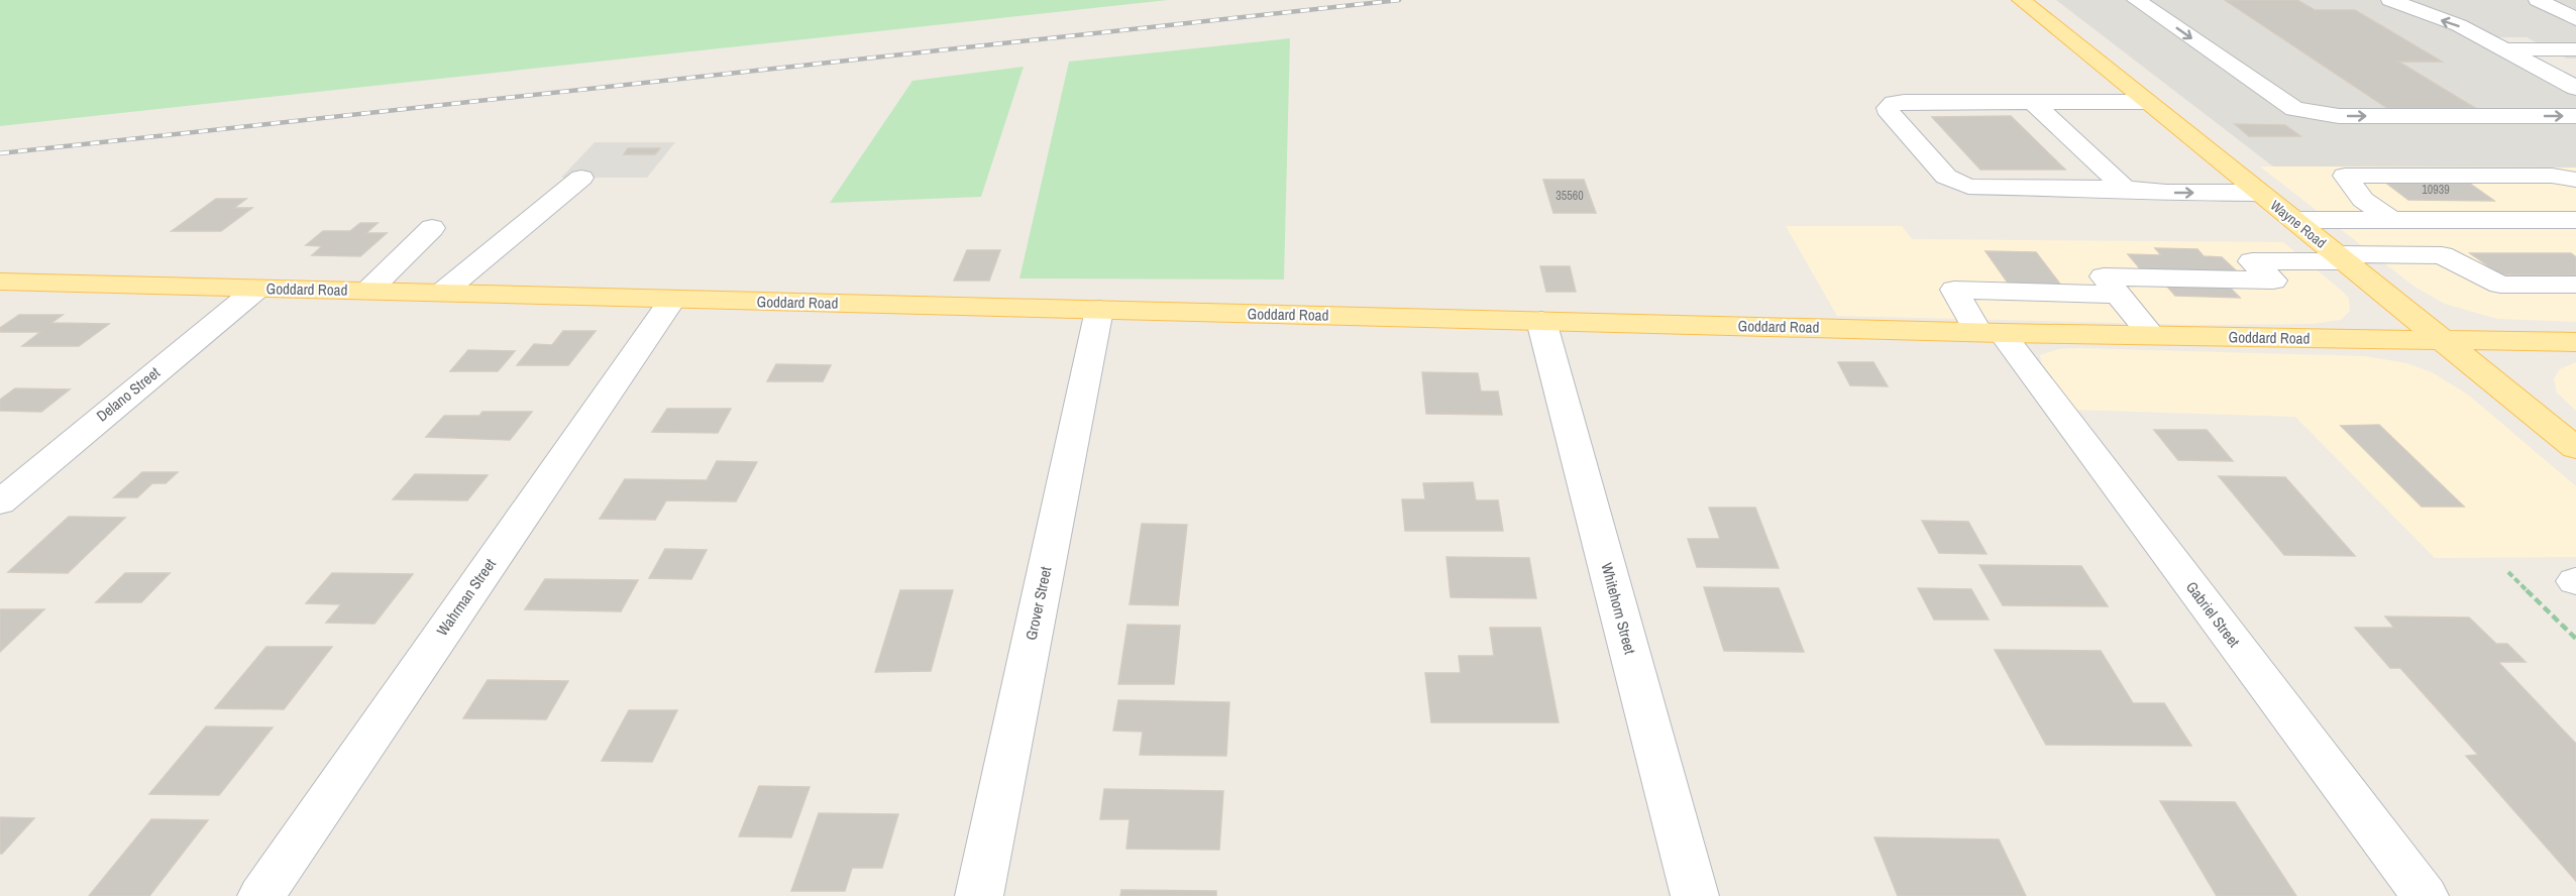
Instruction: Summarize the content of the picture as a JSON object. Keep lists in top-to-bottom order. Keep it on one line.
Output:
{"streets":{"main road":["Wayne Road","Goddard Road"],"street":["Delano Street","Wahrman Street","Grover Street","Whitehorn Street","Gabriel Street"]},"crossings":[["Wayne Road","Goddard Road"],["Goddard Road","Delano Street"],["Goddard Road","Wahrman Street"],["Goddard Road","Grover Street"],["Goddard Road","Whitehorn Street"],["Goddard Road","Gabriel Street"]],"house_numbers":["10939","35560"]}
